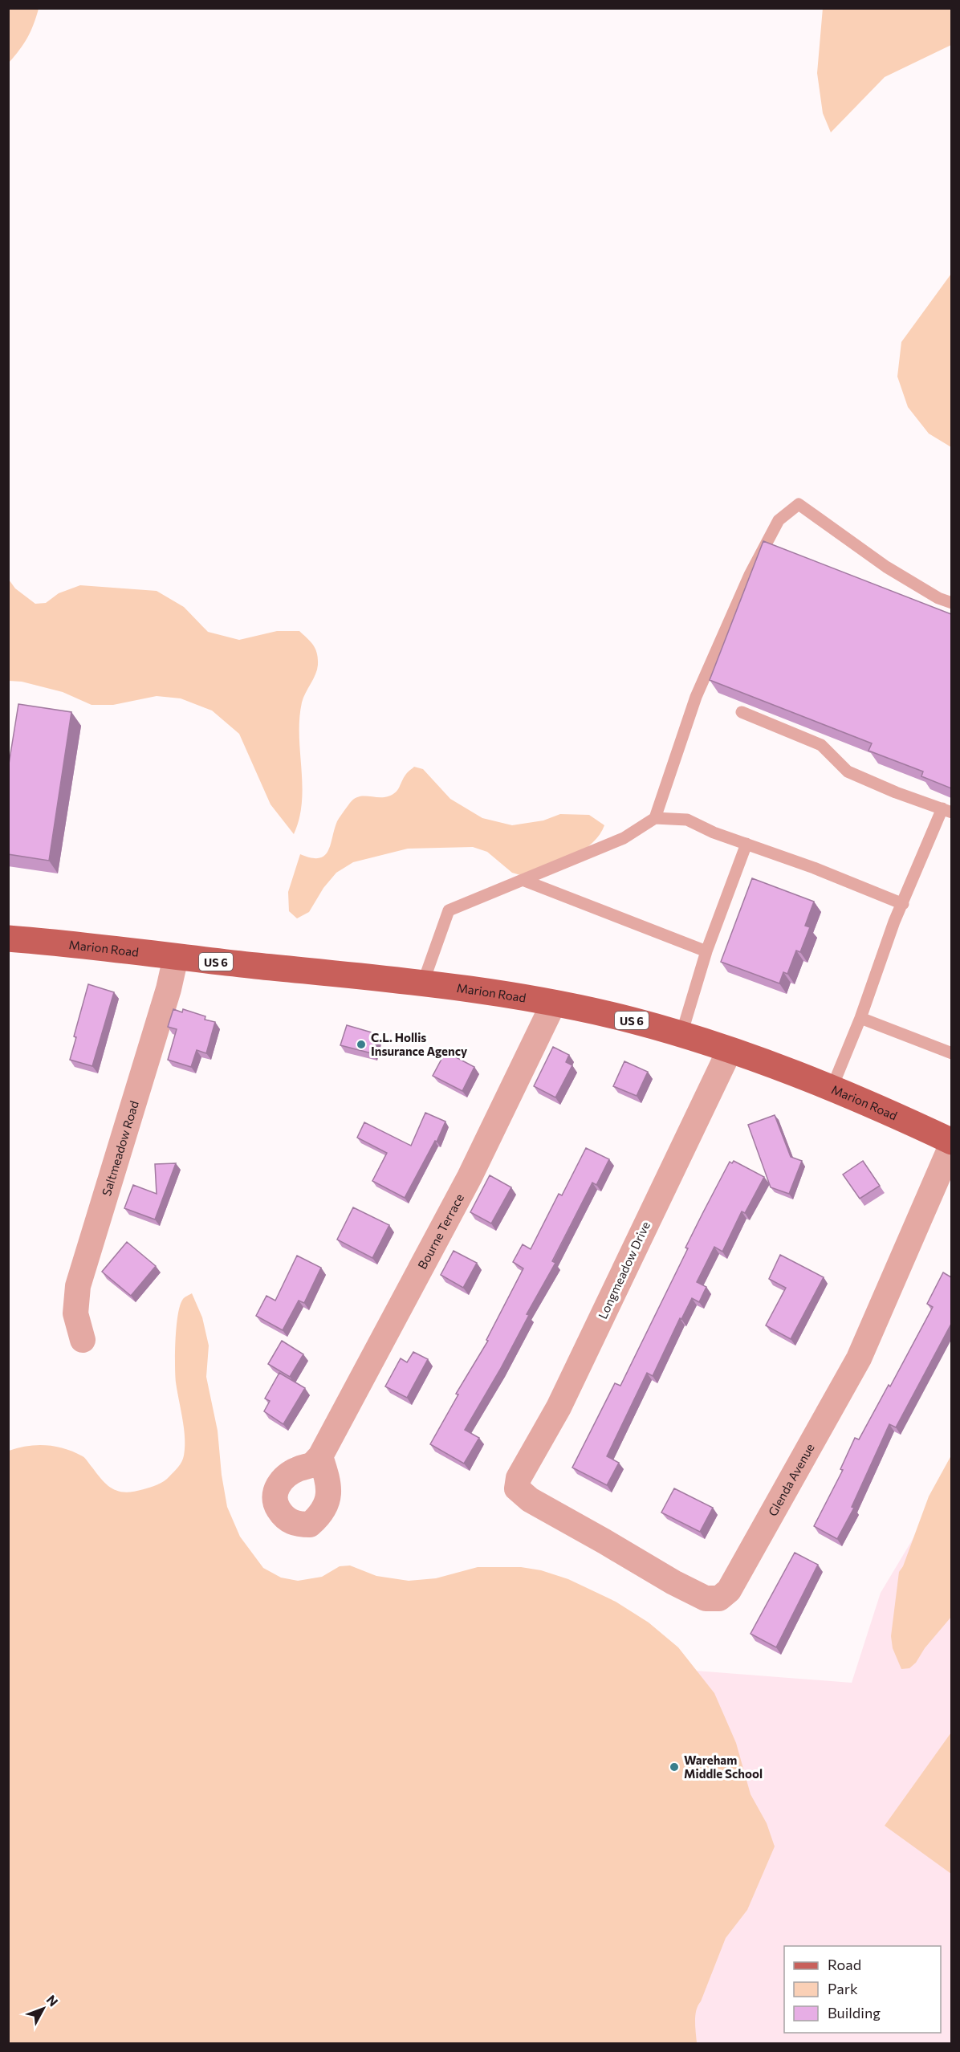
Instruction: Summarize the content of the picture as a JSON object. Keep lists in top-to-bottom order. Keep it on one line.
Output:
{"streets":{"main road":["Marion Road","US 6"],"street":["Saltmeadow Road","Bourne Terrace","Longmeadow Drive","Glenda Avenue"]},"crossings":[["Marion Road","Saltmeadow Road"],["Marion Road","Bourne Terrace"],["Marion Road","Longmeadow Drive"],["Marion Road","Glenda Avenue"],["Longmeadow Drive","Glenda Avenue"]],"places":["C.L. Hollis Insurance Agency","Wareham Middle School"],"legend":["Road","Park","Building"],"north":"top right"}
